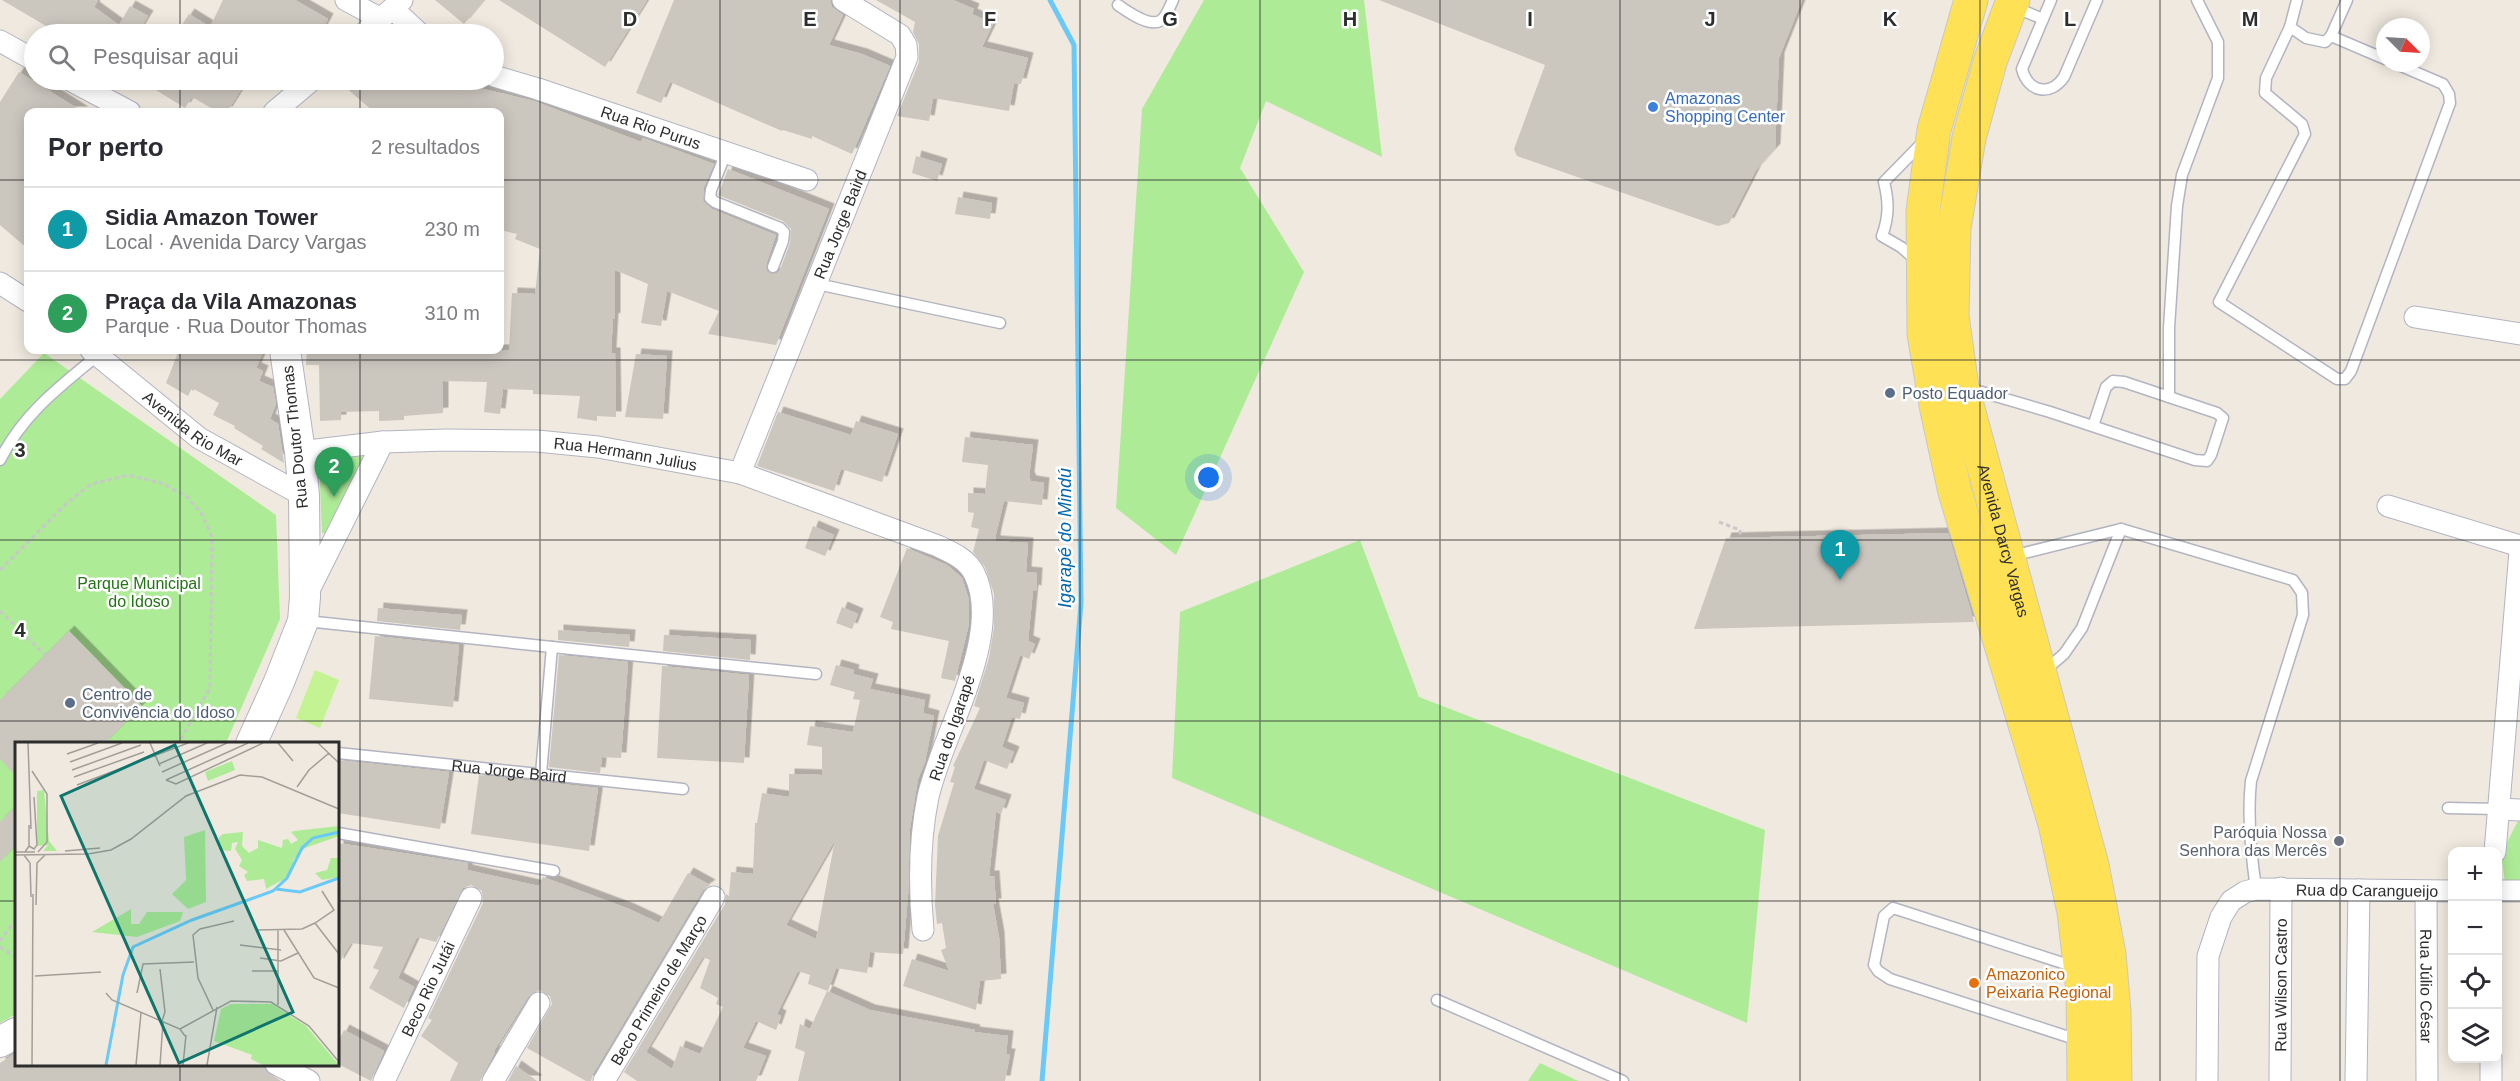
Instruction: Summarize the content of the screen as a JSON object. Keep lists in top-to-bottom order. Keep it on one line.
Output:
{"streets":{"main road":["Avenida Darcy Vargas"],"street":["Rua Rio Purus","Rua Jorge Baird","Avenida Rio Mar","Rua Doutor Thomas","Rua Hermann Julius","Rua do Igarapé","Rua do Carangueijo","Rua Wilson Castro","Rua Júlio César","Beco Primeiro de Março","Beco Rio Jutái"]},"crossings":[["Rua Jorge Baird","Rua Hermann Julius"],["Avenida Rio Mar","Rua Doutor Thomas"],["Rua Doutor Thomas","Rua Hermann Julius"],["Rua Hermann Julius","Rua do Igarapé"],["Rua do Carangueijo","Rua Wilson Castro"],["Rua do Carangueijo","Rua Júlio César"]],"water":["Igarapé do Mindú"],"parks":["Parque Municipal do Idoso"],"places":["Amazonas Shopping Center","Posto Equador","Centro de Convivência do Idoso","Paróquia Nossa Senhora das Mercês","Amazonico Peixaria Regional"],"north":"bottom right","page":{"search":"Pesquisar aqui","heading":["Por perto","2 resultados"],"list":[{"mark":"1","name":"Sidia Amazon Tower","note":"Local · Avenida Darcy Vargas","value":"230 m"},{"mark":"2","name":"Praça da Vila Amazonas","note":"Parque · Rua Doutor Thomas","value":"310 m"}],"pins":["2","1"],"map_buttons":["+","−"]},"grid":{"columns":["D","E","F","G","H","I","J","K","L","M"],"rows":["3","4"]}}
